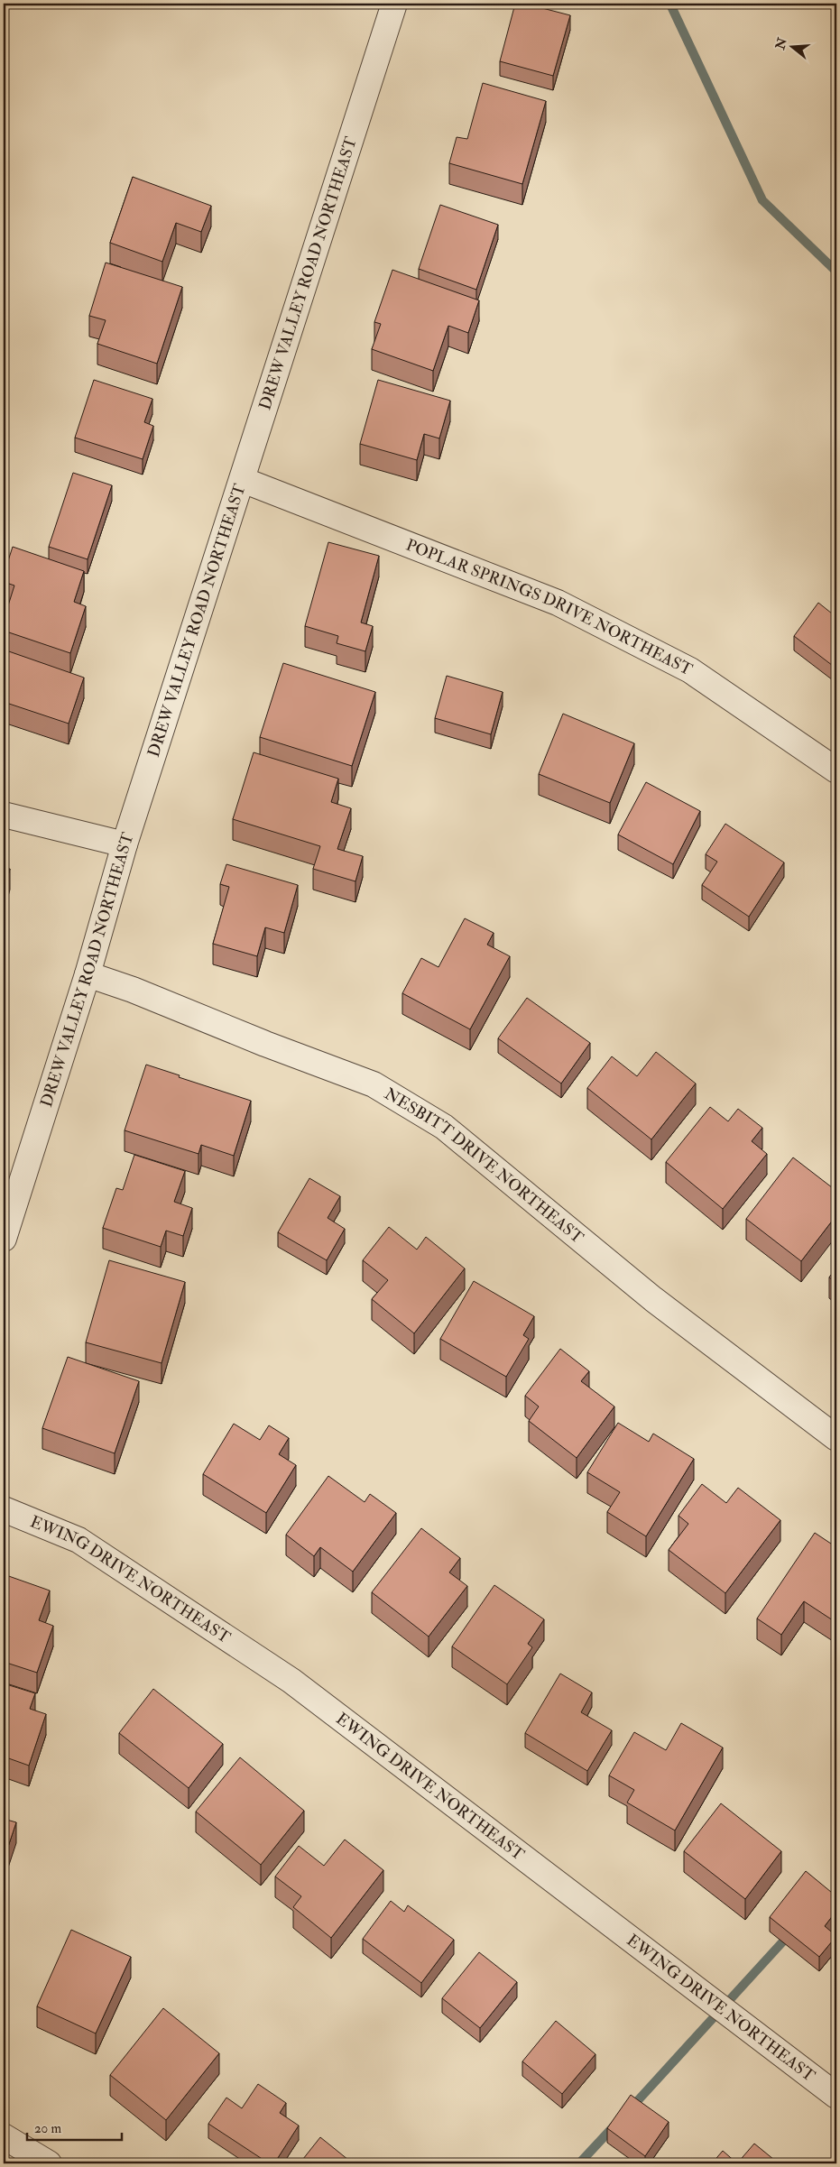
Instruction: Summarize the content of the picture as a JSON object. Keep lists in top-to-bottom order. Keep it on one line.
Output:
{"streets":{"street":["DREW VALLEY ROAD NORTHEAST","POPLAR SPRINGS DRIVE NORTHEAST","NESBITT DRIVE NORTHEAST","EWING DRIVE NORTHEAST"]},"crossings":[["DREW VALLEY ROAD NORTHEAST","POPLAR SPRINGS DRIVE NORTHEAST"],["DREW VALLEY ROAD NORTHEAST","NESBITT DRIVE NORTHEAST"]],"scale_bar":"20 m","north":"left"}
